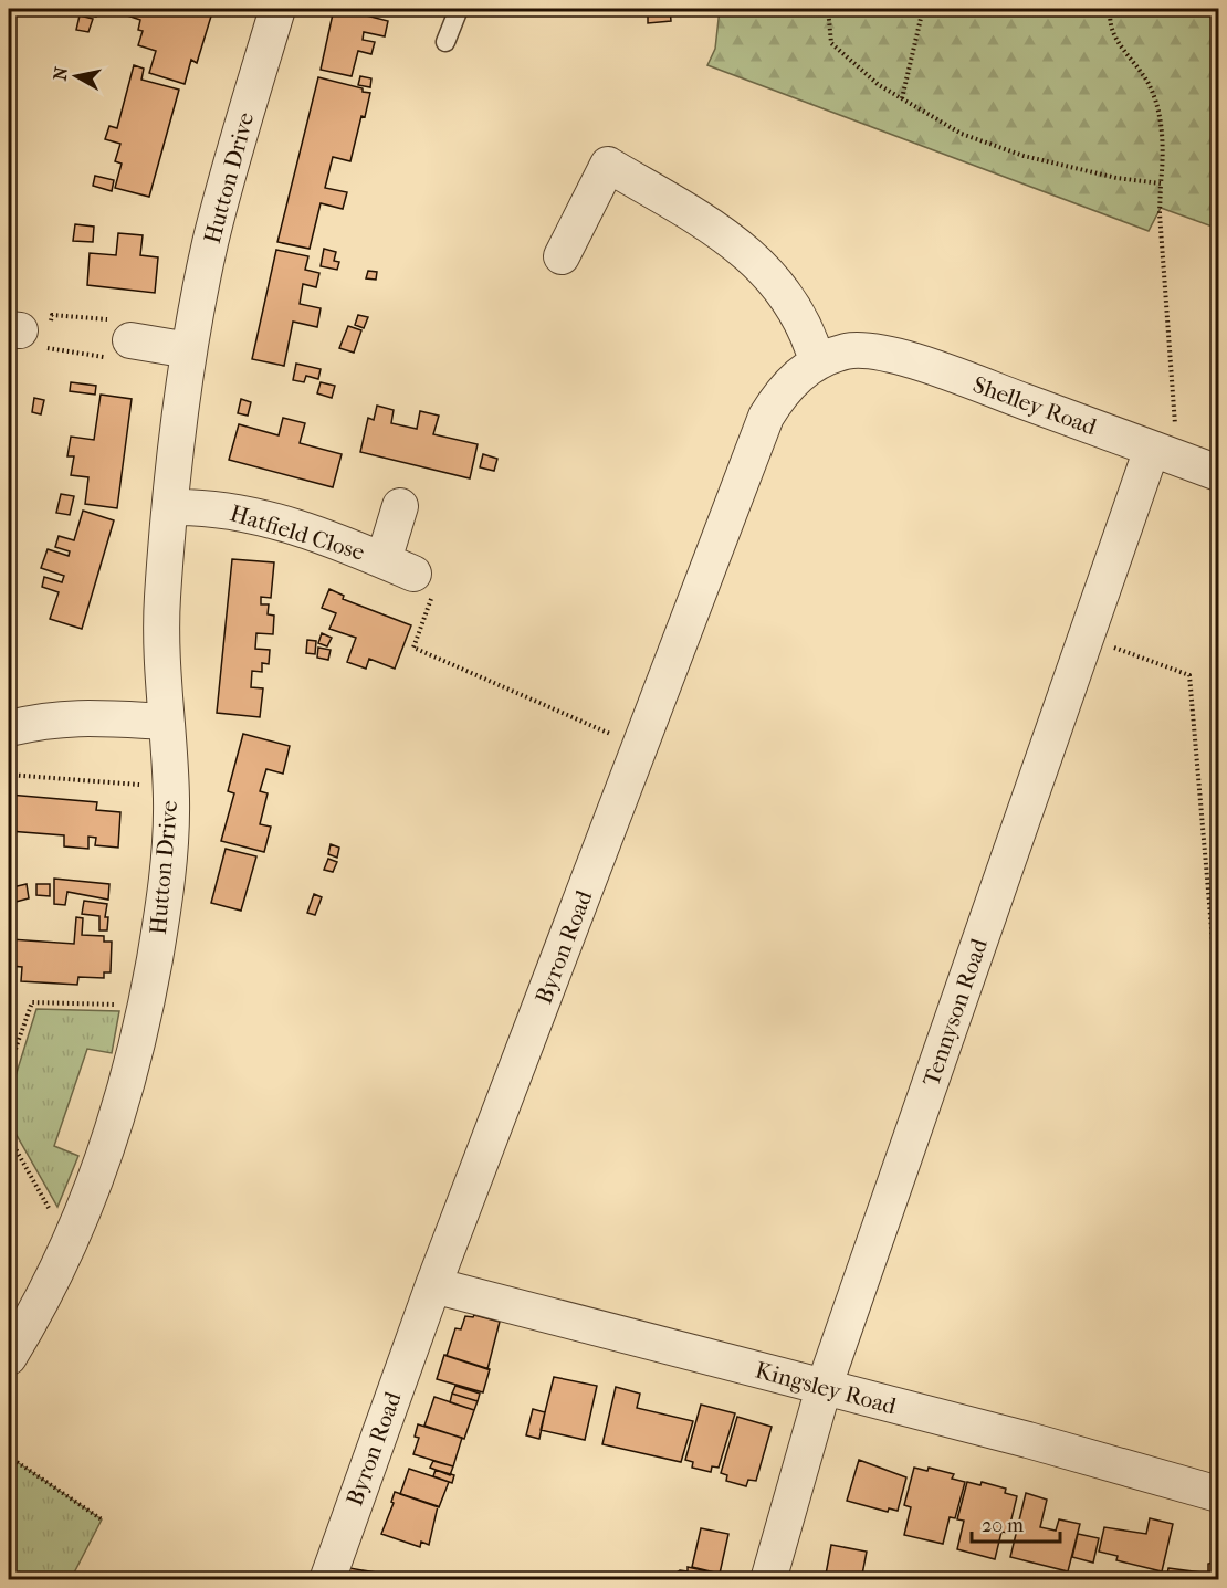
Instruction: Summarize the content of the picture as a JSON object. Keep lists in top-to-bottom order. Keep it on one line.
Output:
{"streets":{"street":["Hutton Drive","Shelley Road","Hatfield Close","Byron Road","Tennyson Road","Kingsley Road"]},"crossings":[["Hutton Drive","Hatfield Close"],["Shelley Road","Byron Road"],["Shelley Road","Tennyson Road"],["Byron Road","Kingsley Road"],["Tennyson Road","Kingsley Road"]],"scale_bar":"20 m","north":"left"}
